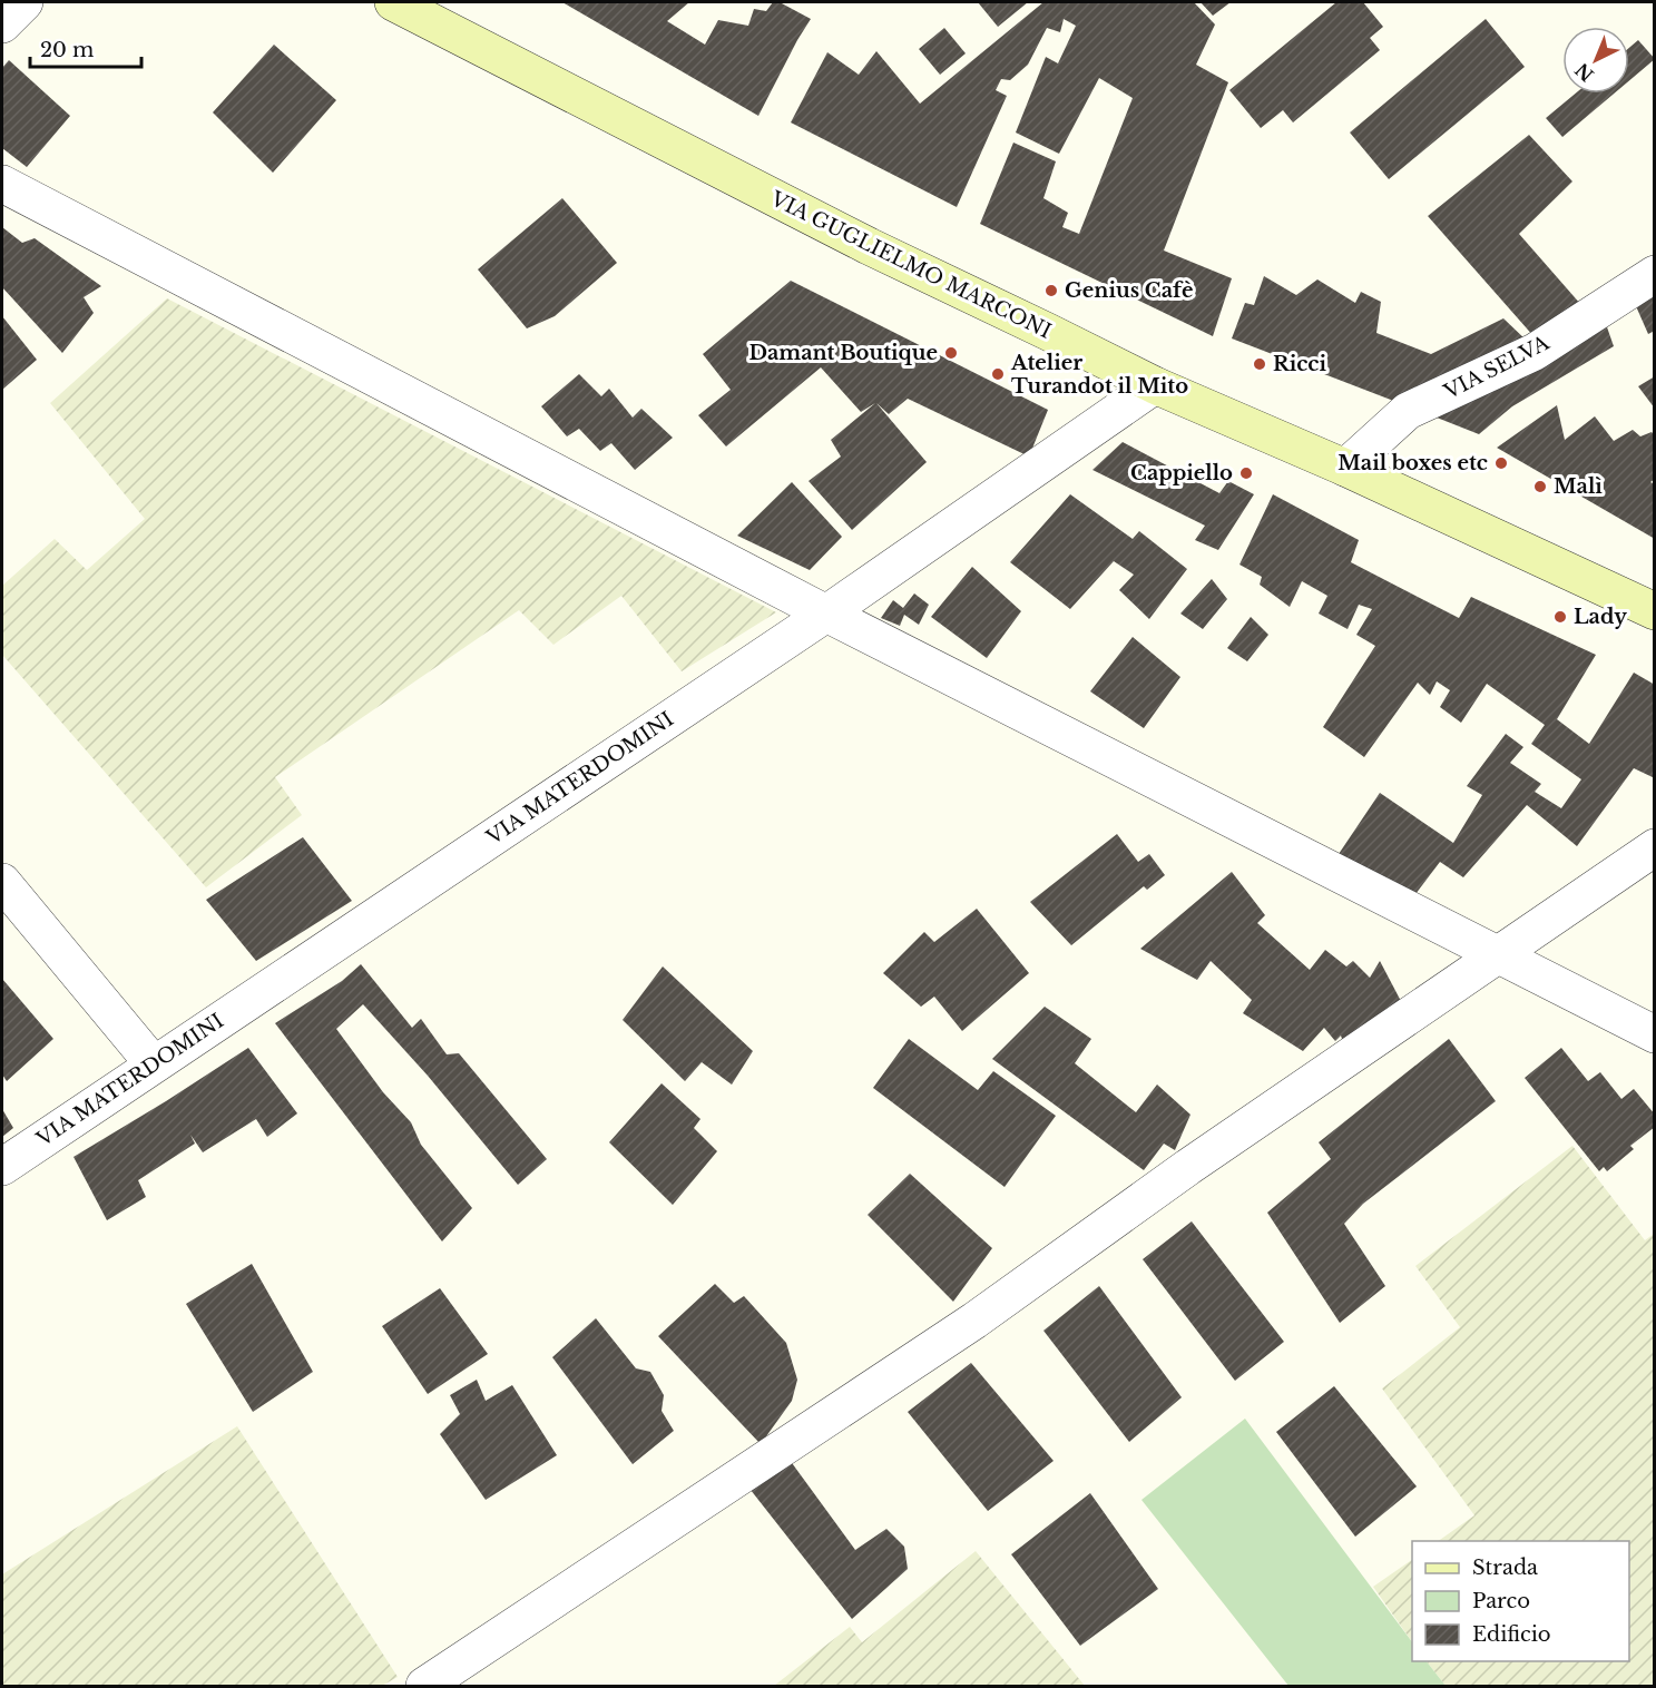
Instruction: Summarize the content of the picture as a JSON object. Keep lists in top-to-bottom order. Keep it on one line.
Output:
{"streets":{"street":["VIA GUGLIELMO MARCONI","VIA SELVA","VIA MATERDOMINI"]},"crossings":[["VIA GUGLIELMO MARCONI","VIA SELVA"],["VIA GUGLIELMO MARCONI","VIA MATERDOMINI"]],"places":["Genius Cafè","Damant Boutique","Ricci","Atelier Turandot il Mito","Mail boxes etc","Cappiello","Malì","Lady"],"legend":["Strada","Parco","Edificio"],"scale_bar":"20 m","north":"bottom left"}
